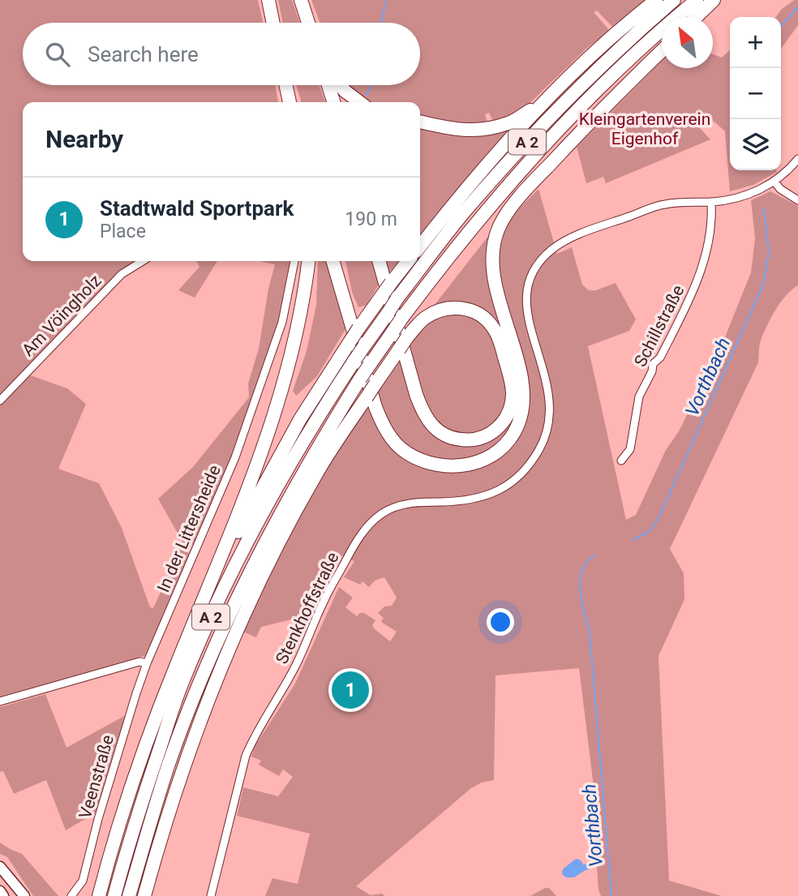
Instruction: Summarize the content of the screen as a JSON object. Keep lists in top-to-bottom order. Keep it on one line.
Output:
{"streets":{"highway":["A 2"],"street":["Am Vöingholz","Schillstraße","In der Littersheide","Stenkhoffstraße","Veenstraße"]},"crossings":[["Schillstraße","Stenkhoffstraße"],["In der Littersheide","Veenstraße"]],"water":["Vorthbach"],"parks":["Kleingartenverein Eigenhof"],"north":"top left","page":{"map_buttons":["+","−"],"search":"Search here","heading":"Nearby","list":[{"mark":"1","name":"Stadtwald Sportpark","note":"Place","value":"190 m"}],"pins":"1"}}
